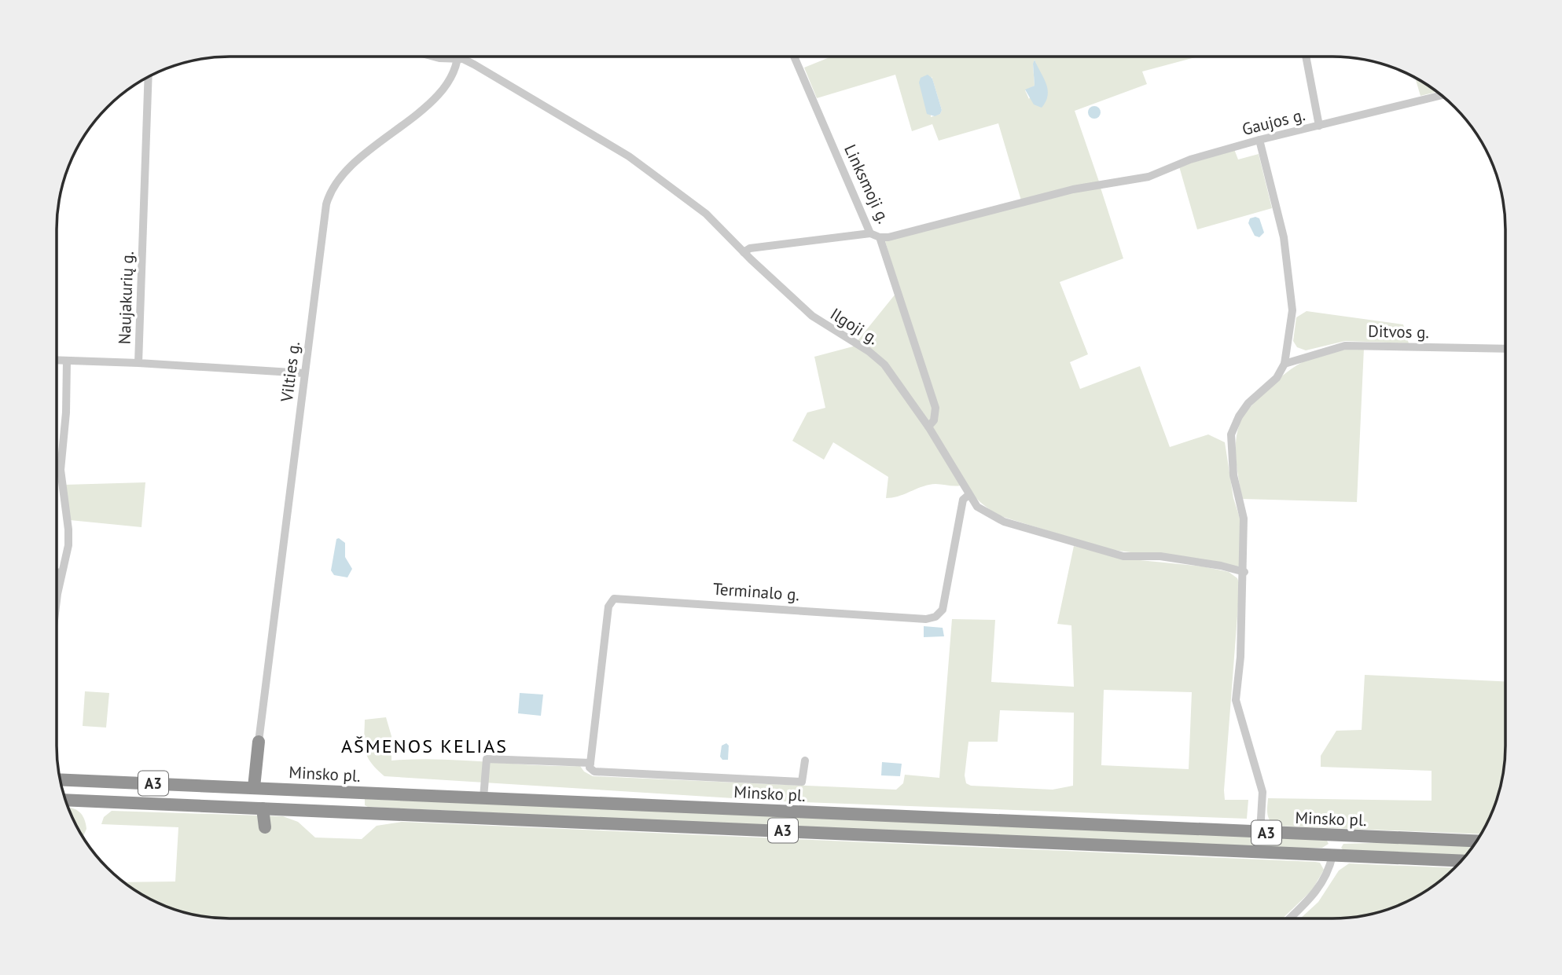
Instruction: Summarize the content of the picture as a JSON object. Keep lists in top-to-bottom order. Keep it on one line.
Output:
{"streets":{"highway":["Minsko pl.","A3"],"street":["Gaujos g.","Linksmoji g.","Naujakurių g.","Ilgoji g.","Ditvos g.","Vilties g.","Terminalo g."]},"crossings":[["Gaujos g.","Linksmoji g."],["Linksmoji g.","Ilgoji g."],["Naujakurių g.","Vilties g."],["Ilgoji g.","Vilties g."],["Ilgoji g.","Terminalo g."]],"districts":["AŠMENOS KELIAS"]}
